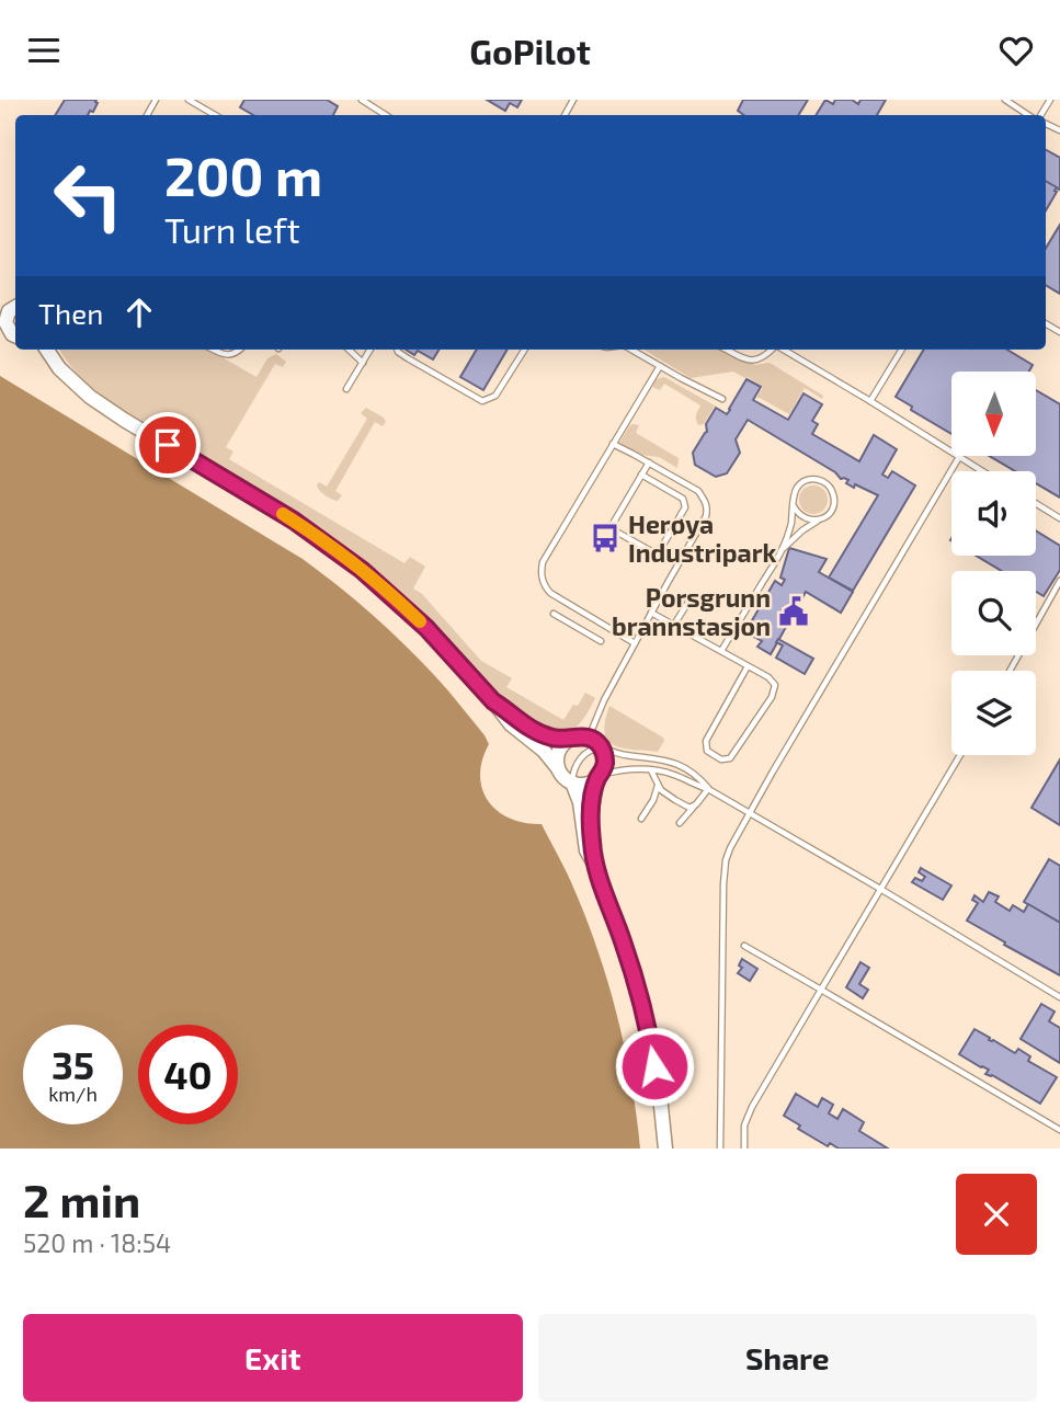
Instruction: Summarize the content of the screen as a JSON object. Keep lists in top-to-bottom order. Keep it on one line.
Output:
{"places":{"bus stop":["Herøya Industripark"],"public building":["Porsgrunn brannstasjon"]},"north":"bottom","page":{"header":"GoPilot","turn":["200 m","Turn left"],"then":"Then","speed":"35 km/h","limit":"40","heading":["2 min","520 m · 18:54"],"buttons":["Exit","Share"]}}
